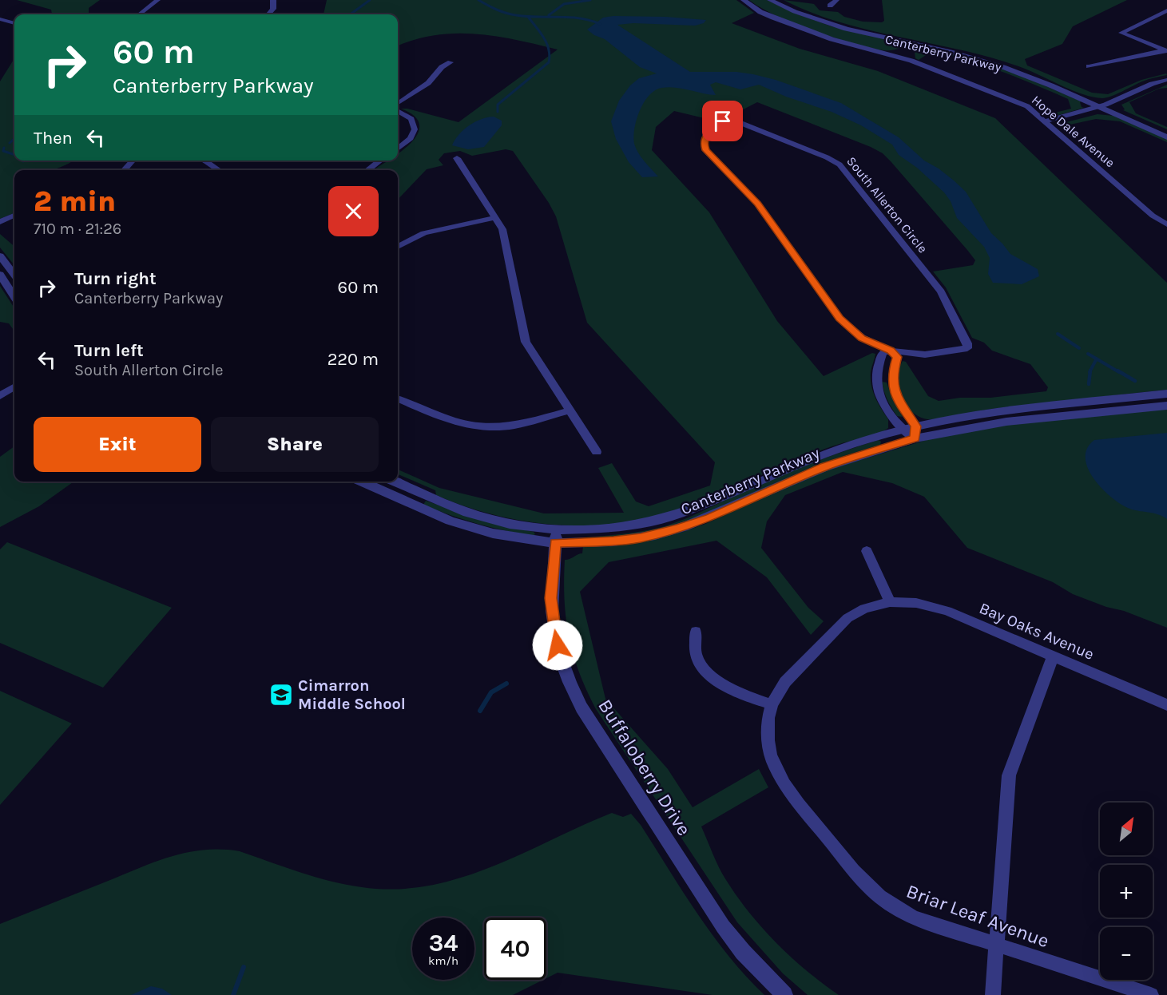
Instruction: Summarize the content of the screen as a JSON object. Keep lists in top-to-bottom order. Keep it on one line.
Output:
{"streets":{"street":["Canterberry Parkway","Hope Dale Avenue","South Allerton Circle","Bay Oaks Avenue","Buffaloberry Drive","Briar Leaf Avenue"]},"crossings":[["Canterberry Parkway","Buffaloberry Drive"],["Bay Oaks Avenue","Briar Leaf Avenue"]],"places":{"school or university":["Cimarron Middle School"]},"north":"top right","page":{"turn":["60 m","Canterberry Parkway"],"then":"Then","heading":["2 min","710 m · 21:26"],"list":[{"name":"Turn right","note":"Canterberry Parkway","value":"60 m"},{"name":"Turn left","note":"South Allerton Circle","value":"220 m"}],"buttons":["Exit","Share"],"map_buttons":["+","−"],"speed":"34 km/h","limit":"40"}}
